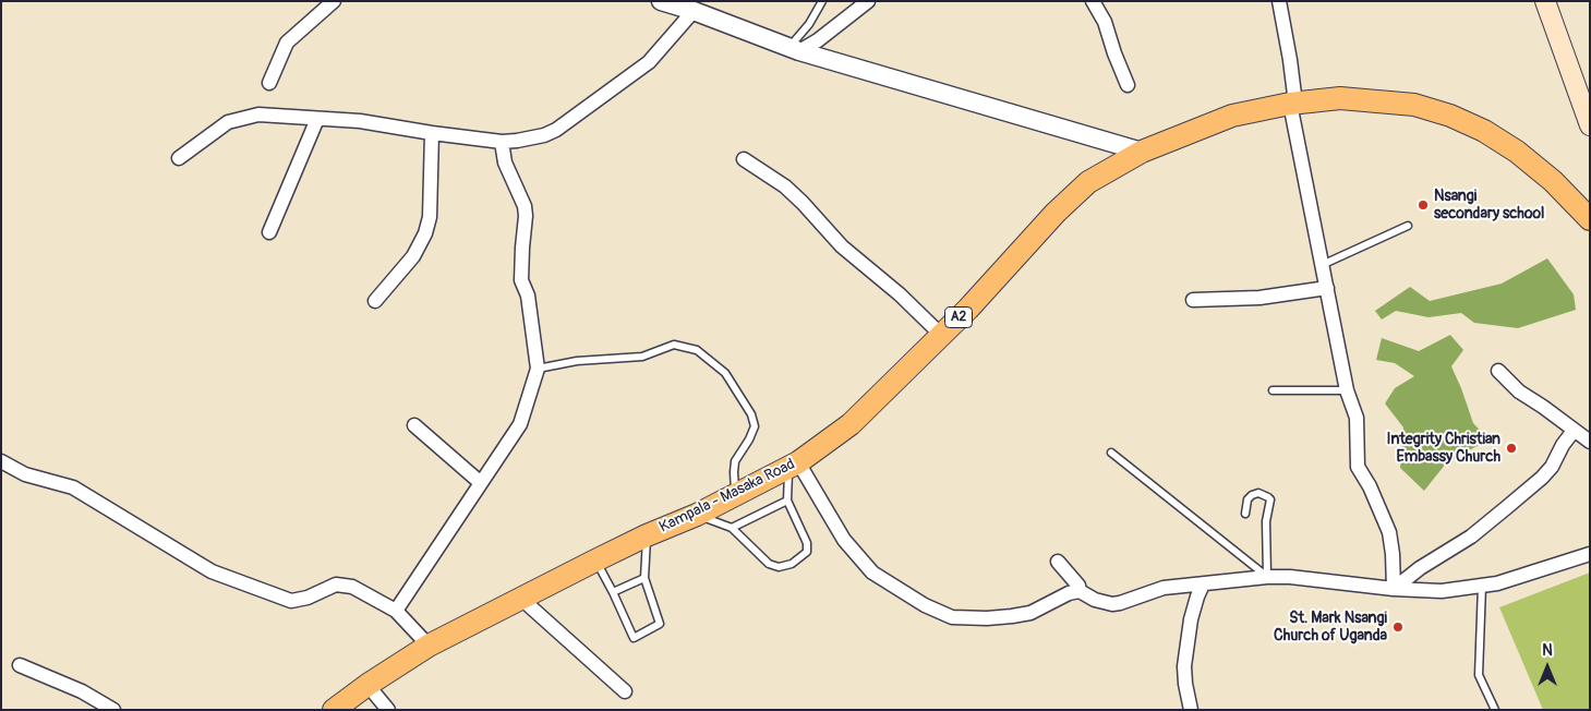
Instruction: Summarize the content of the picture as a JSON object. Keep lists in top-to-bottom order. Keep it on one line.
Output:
{"streets":{"main road":["A2","Kampala - Masaka Road"]},"places":["Nsangi secondary school","Integrity Christian Embassy Church","St. Mark Nsangi Church of Uganda"],"north":"top"}
